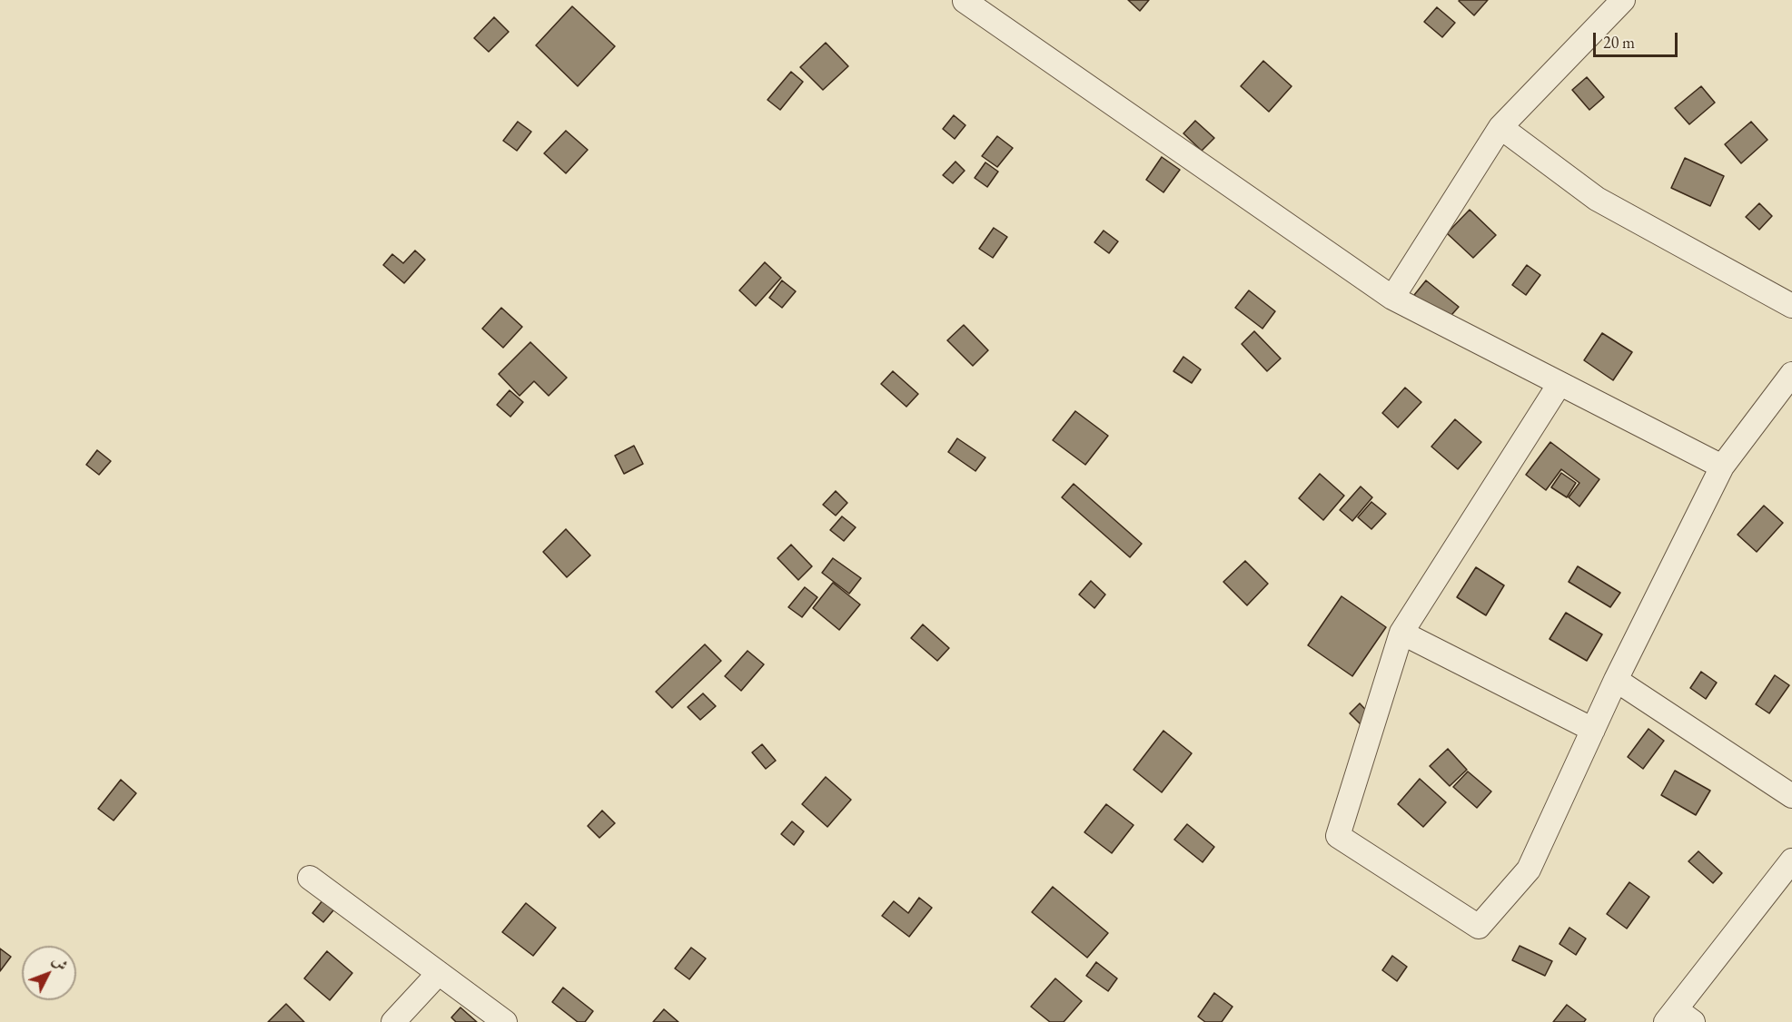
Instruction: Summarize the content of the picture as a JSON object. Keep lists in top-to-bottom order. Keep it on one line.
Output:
{"scale_bar":"20 m","north":"top right"}
